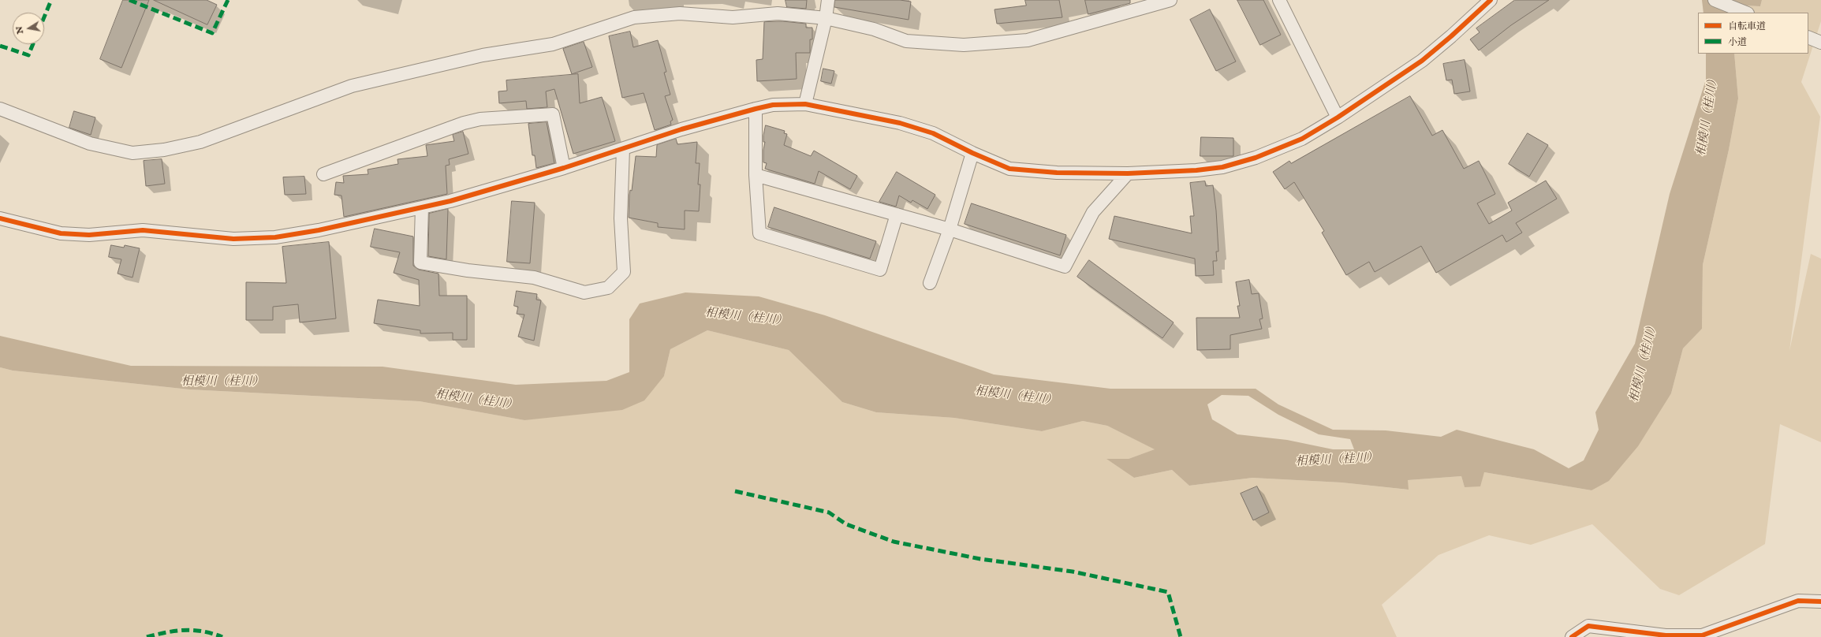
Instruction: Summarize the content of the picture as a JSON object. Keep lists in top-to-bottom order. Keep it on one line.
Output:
{"water":["相模川（桂川）"],"legend":["自転車道","小道"],"north":"left"}
